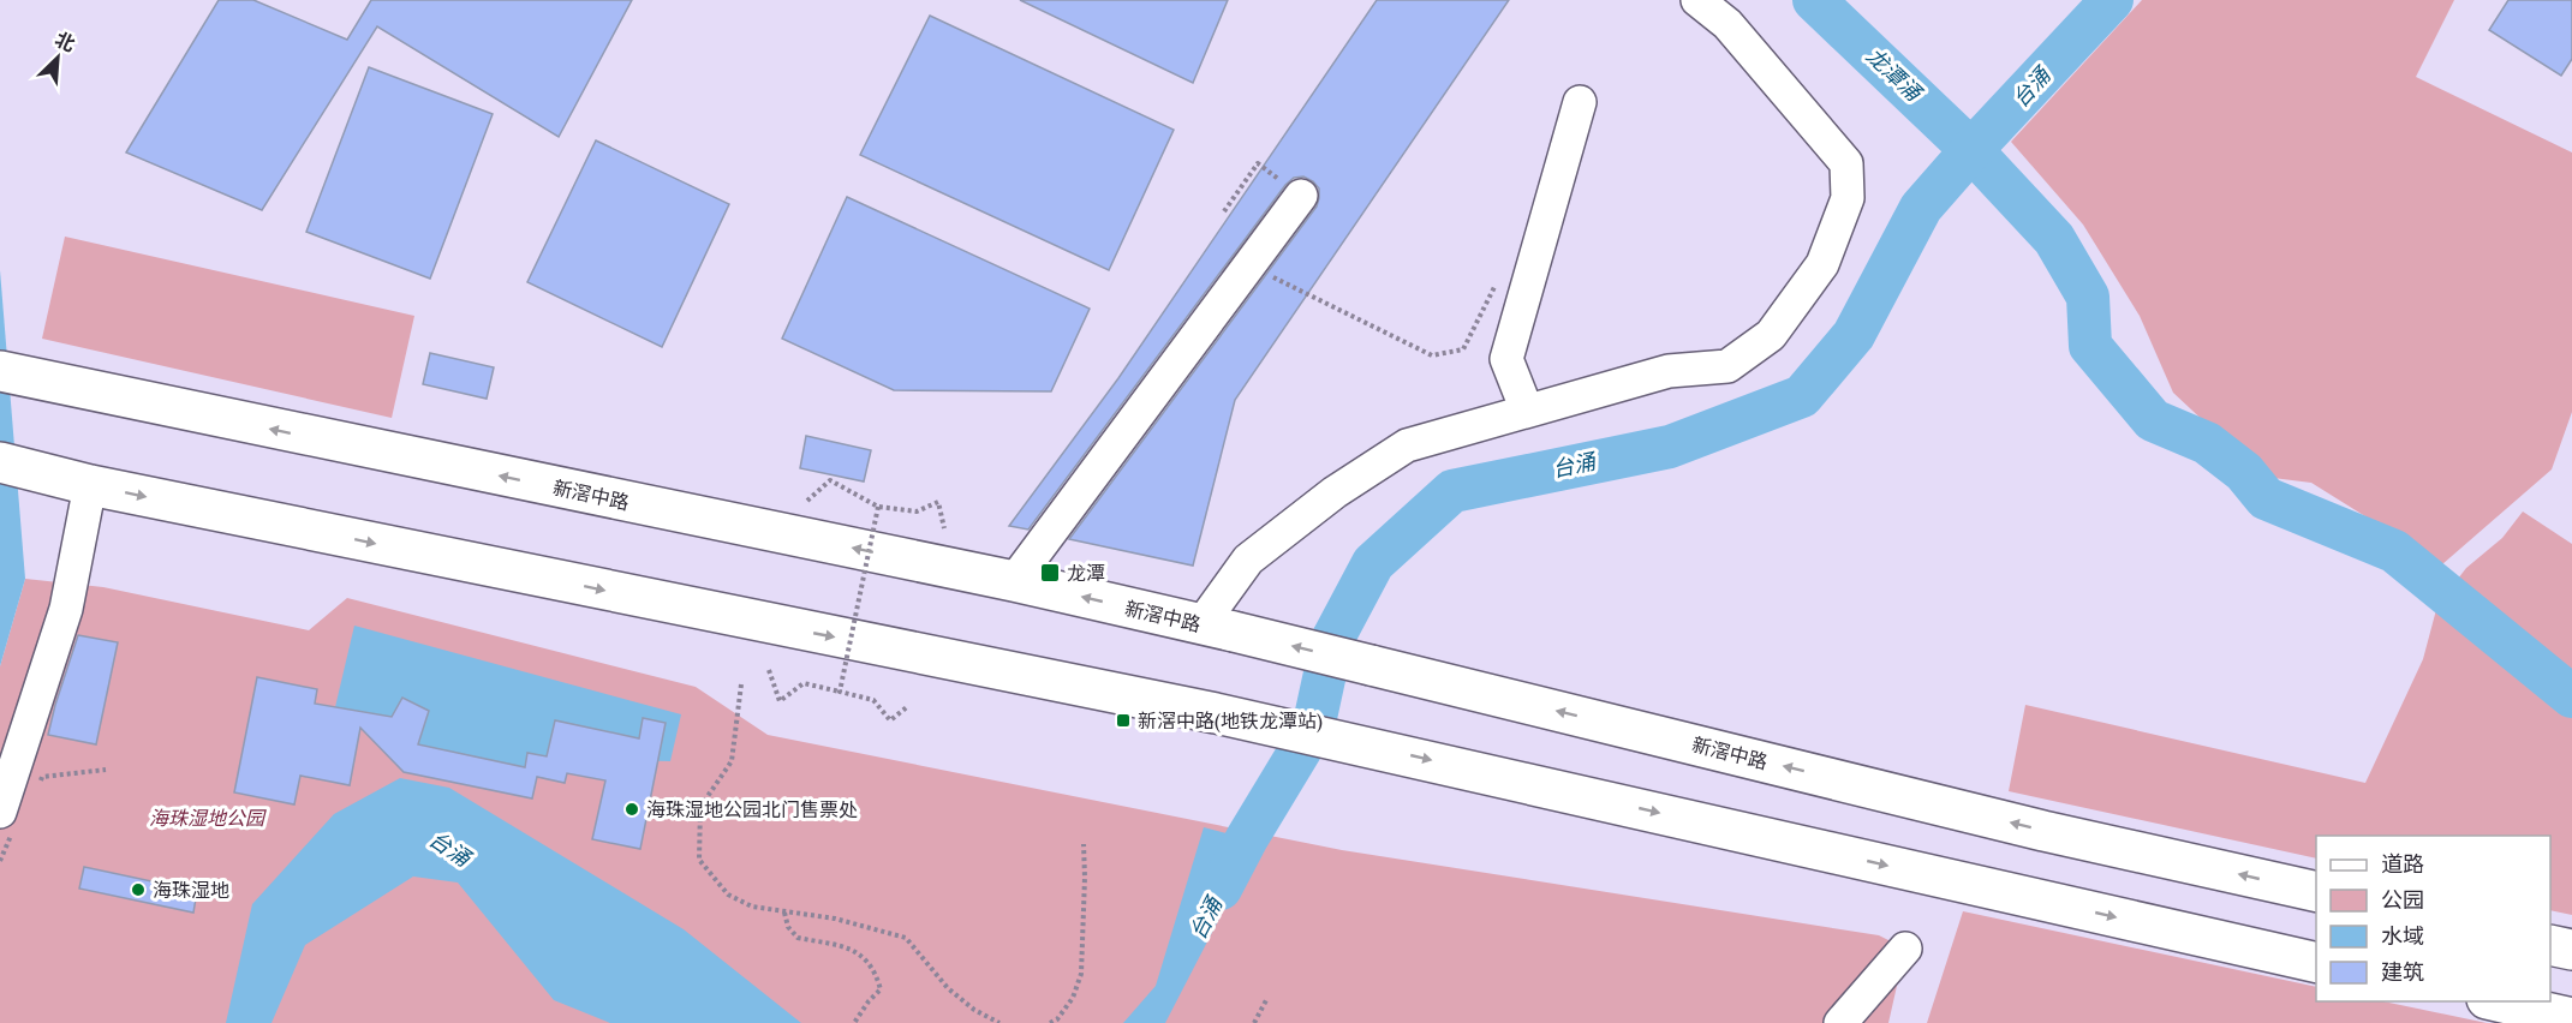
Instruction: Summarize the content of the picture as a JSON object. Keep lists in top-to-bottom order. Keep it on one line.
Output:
{"streets":{"highway":["新滘中路"]},"water":["龙潭涌","台涌"],"parks":["海珠湿地公园"],"places":{"transit":["龙潭","新滘中路(地铁龙潭站)"],"other":["海珠湿地公园北门售票处","海珠湿地"]},"legend":["道路","公园","水域","建筑"],"north":"top right"}
